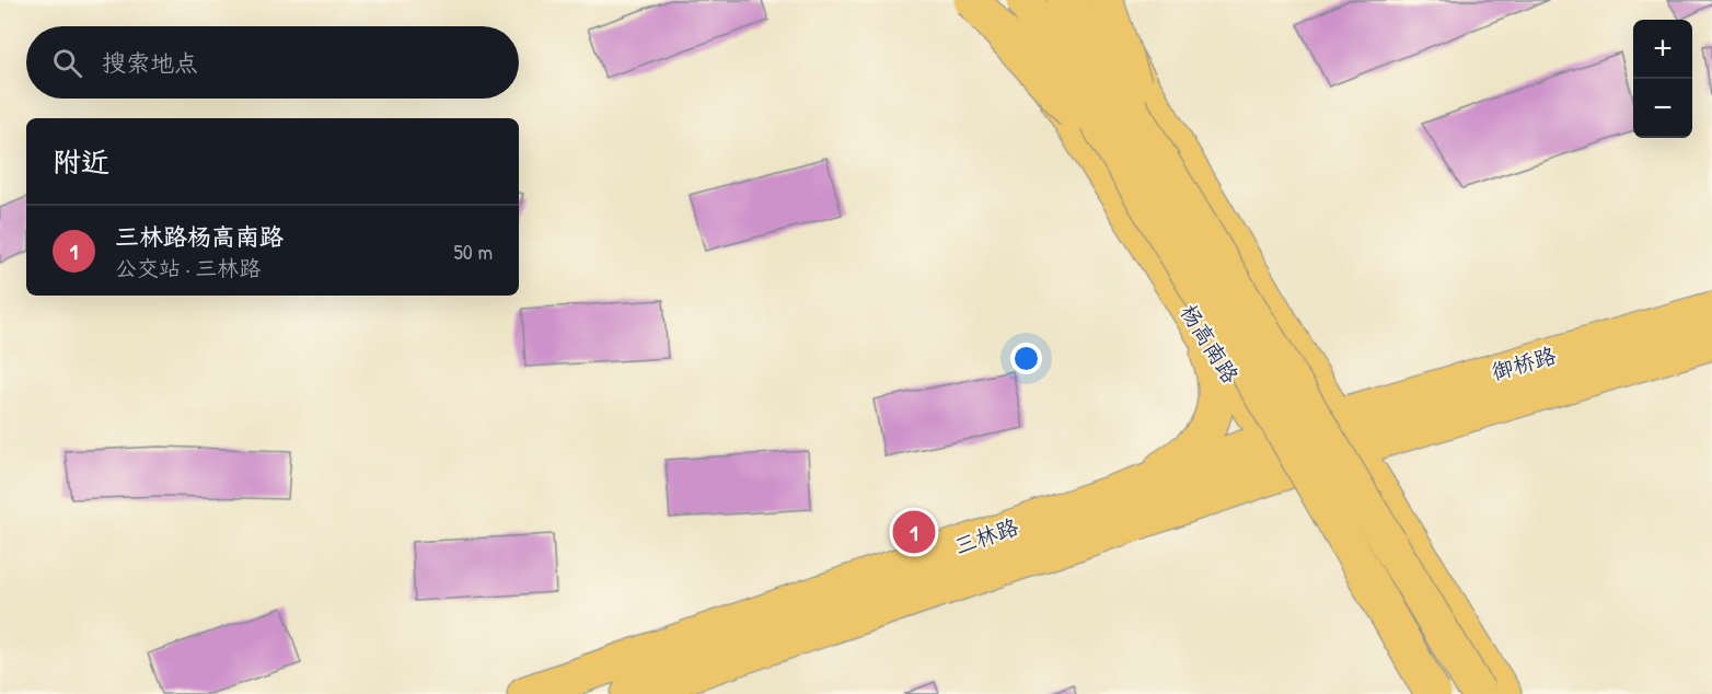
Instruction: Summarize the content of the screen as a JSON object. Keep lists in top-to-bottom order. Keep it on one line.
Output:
{"streets":{"main road":["杨高南路","御桥路","三林路"]},"crossings":[["杨高南路","三林路"],["御桥路","三林路"]],"page":{"map_buttons":["+","−"],"search":"搜索地点","heading":"附近","list":[{"mark":"1","name":"三林路杨高南路","note":"公交站 · 三林路","value":"50 m"}],"pins":"1"}}
